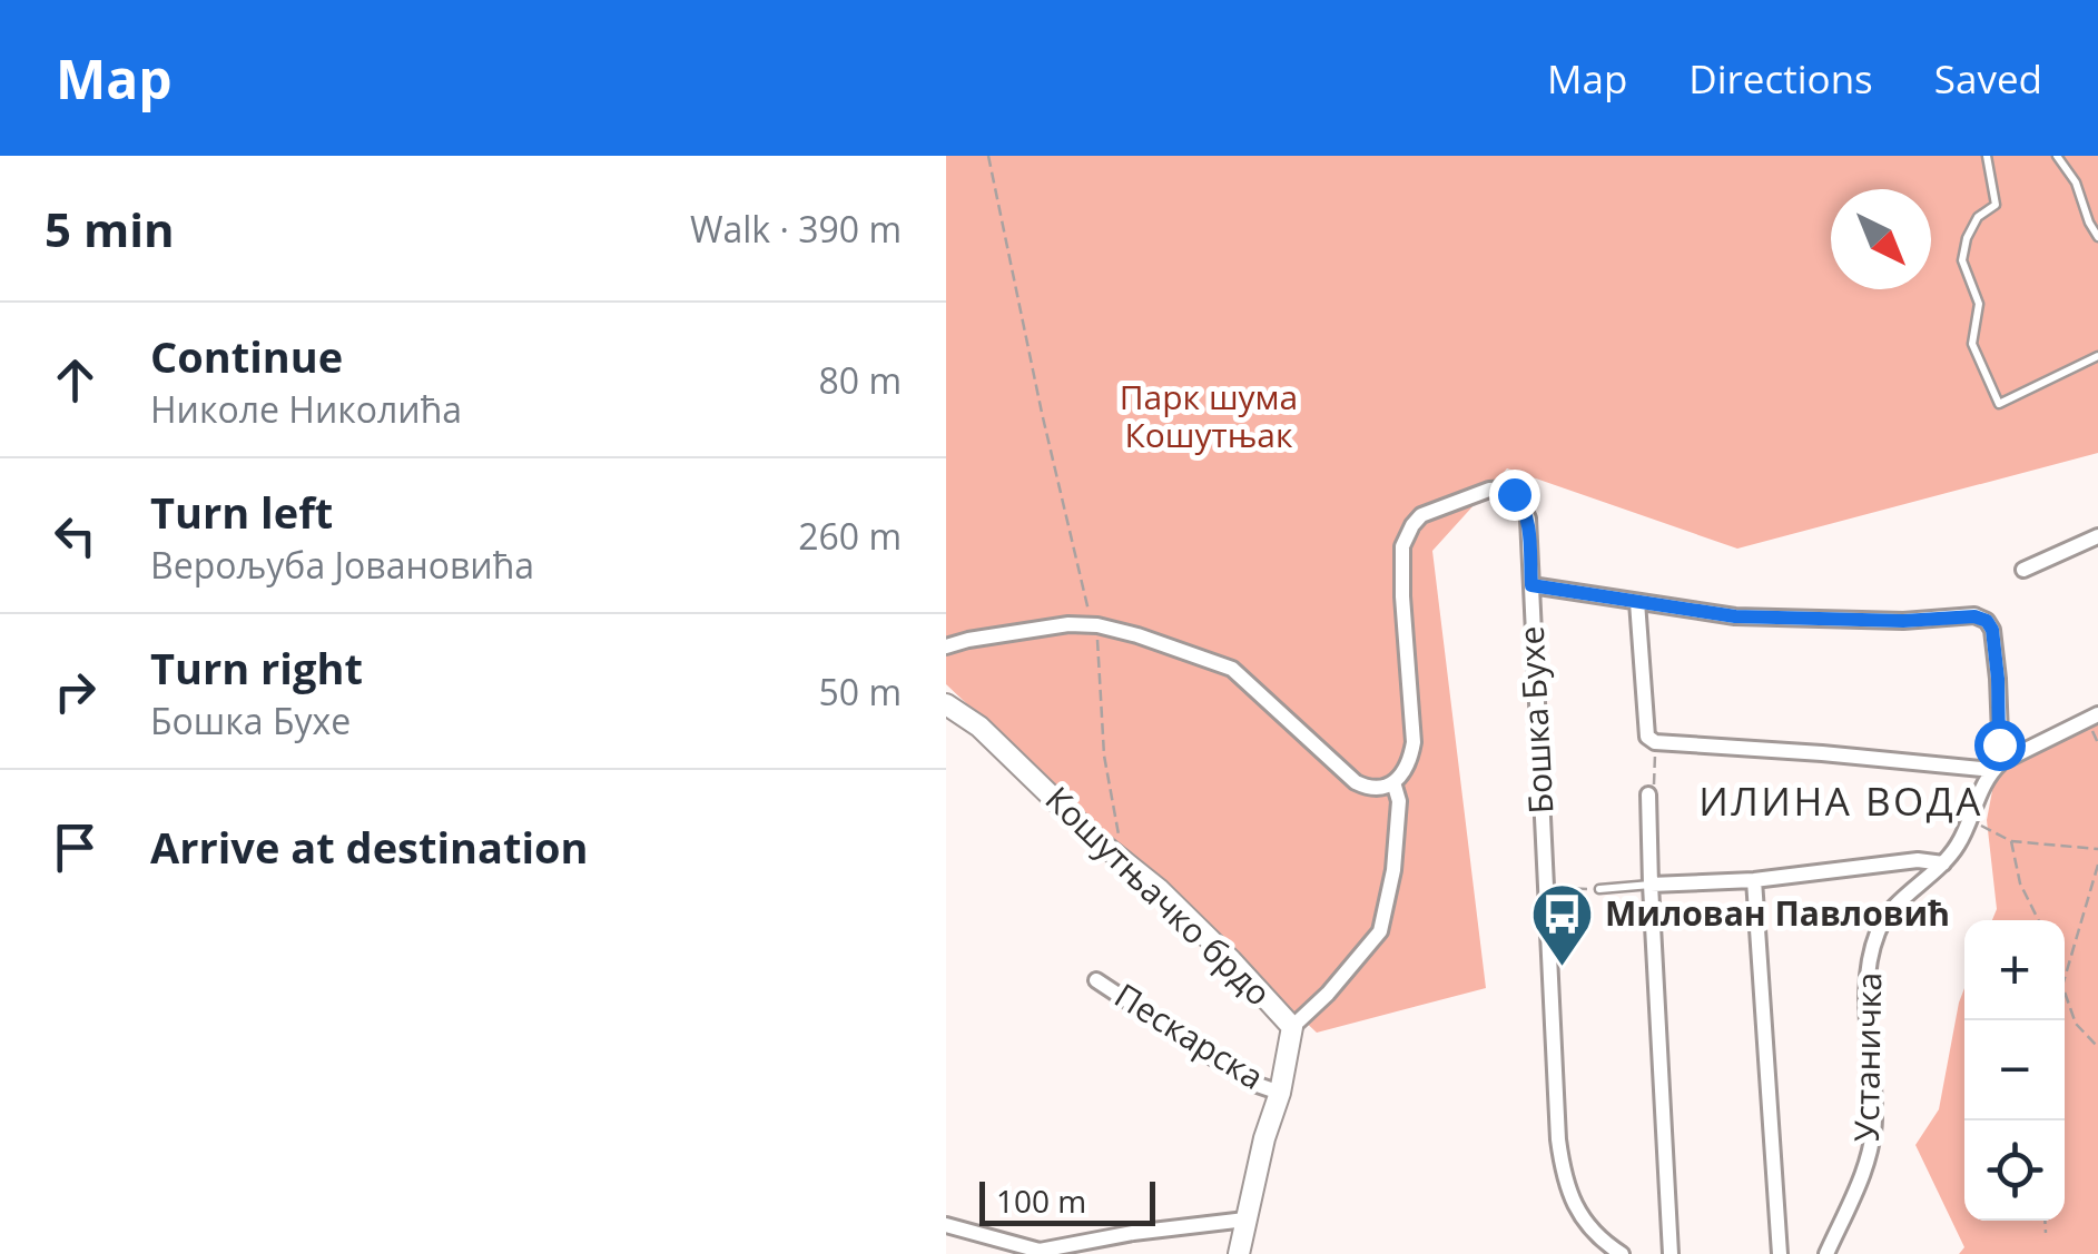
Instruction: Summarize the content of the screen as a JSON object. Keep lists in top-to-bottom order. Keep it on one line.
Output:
{"streets":{"street":["Бошка Бухе","Кошутњачко брдо","Пескарска","Устаничка"]},"crossings":[["Бошка Бухе","Кошутњачко брдо"],["Кошутњачко брдо","Пескарска"]],"districts":["ИЛИНА ВОДА"],"parks":["Парк шума Кошутњак"],"places":{"bus stop":["Милован Павловић"]},"scale_bar":"100 m","north":"bottom right","page":{"header":"Map","nav":["Map","Directions","Saved"],"heading":["5 min","Walk · 390 m"],"list":[["Continue","Николе Николића","80 m"],["Turn left","Верољуба Јовановића","260 m"],["Turn right","Бошка Бухе","50 m"],"Arrive at destination"],"map_buttons":["+","−"],"scale":"100 m"}}
